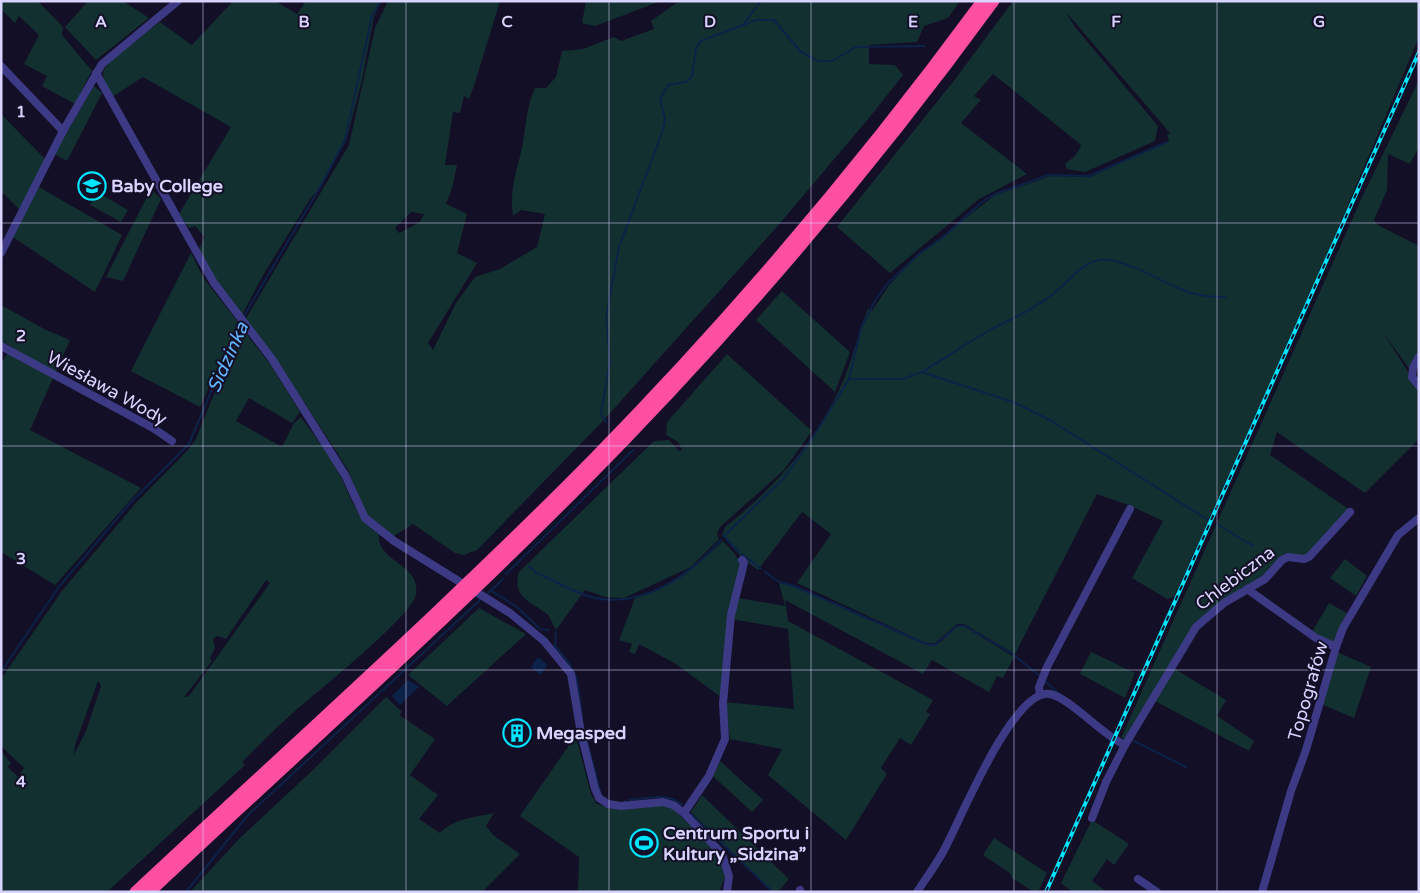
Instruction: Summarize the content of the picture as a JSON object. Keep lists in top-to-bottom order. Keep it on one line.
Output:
{"streets":{"street":["Wiesława Wody","Chlebiczna","Topografów"]},"water":["Sidzinka"],"places":{"school or university":["Baby College"],"building":["Megasped"],"sports":["Centrum Sportu i Kultury „Sidzina”"]},"grid":{"columns":["A","B","C","D","E","F","G"],"rows":["1","2","3","4"]}}
